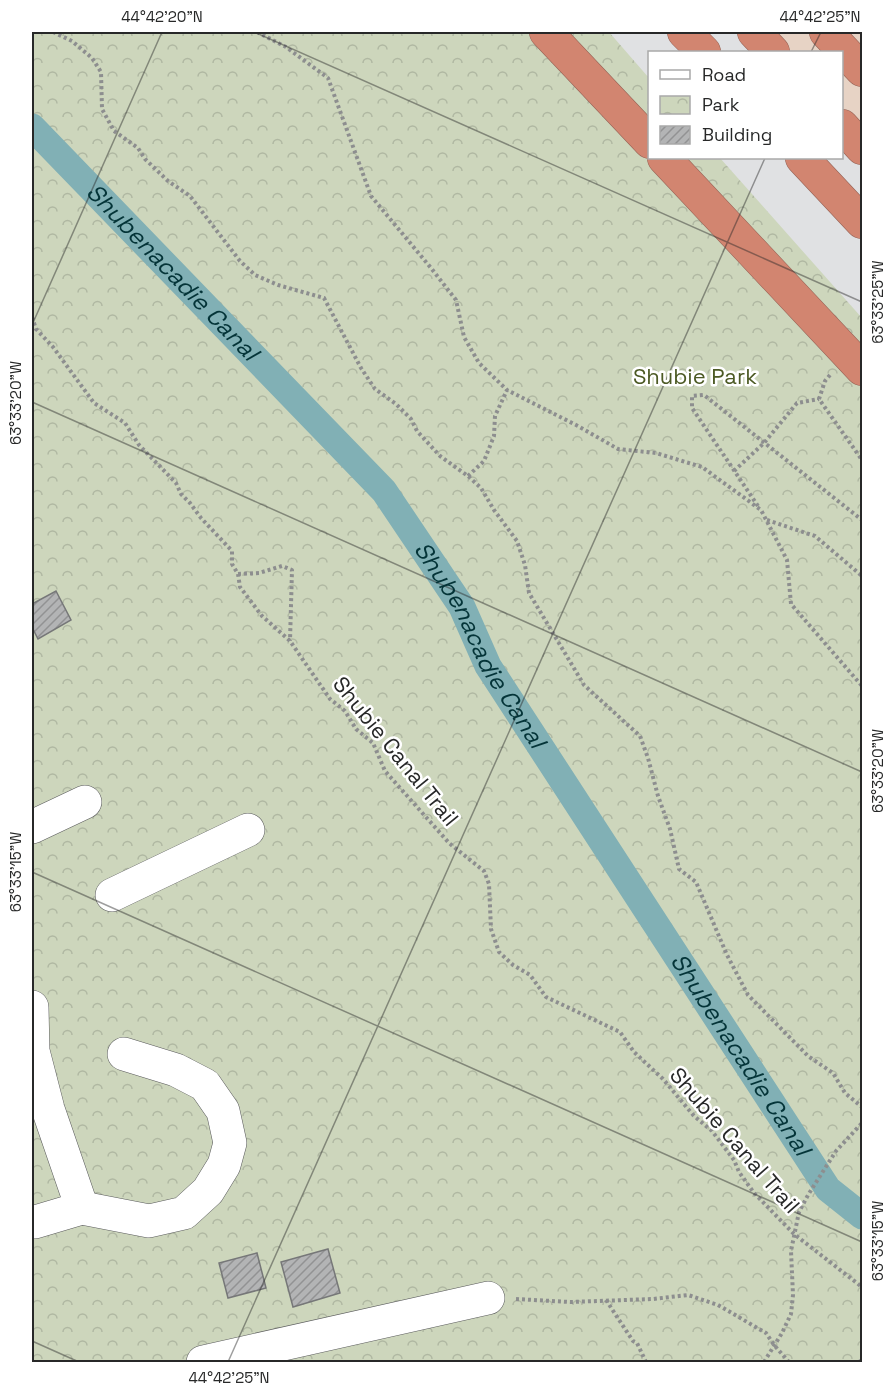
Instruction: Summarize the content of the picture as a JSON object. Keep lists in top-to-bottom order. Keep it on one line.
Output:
{"streets":{"path":["Shubie Canal Trail"]},"water":["Shubenacadie Canal"],"parks":["Shubie Park"],"legend":["Road","Park","Building"],"coordinates":["44°42'20\"N","44°42'25\"N","63°33'25\"W","63°33'20\"W","63°33'15\"W"]}
